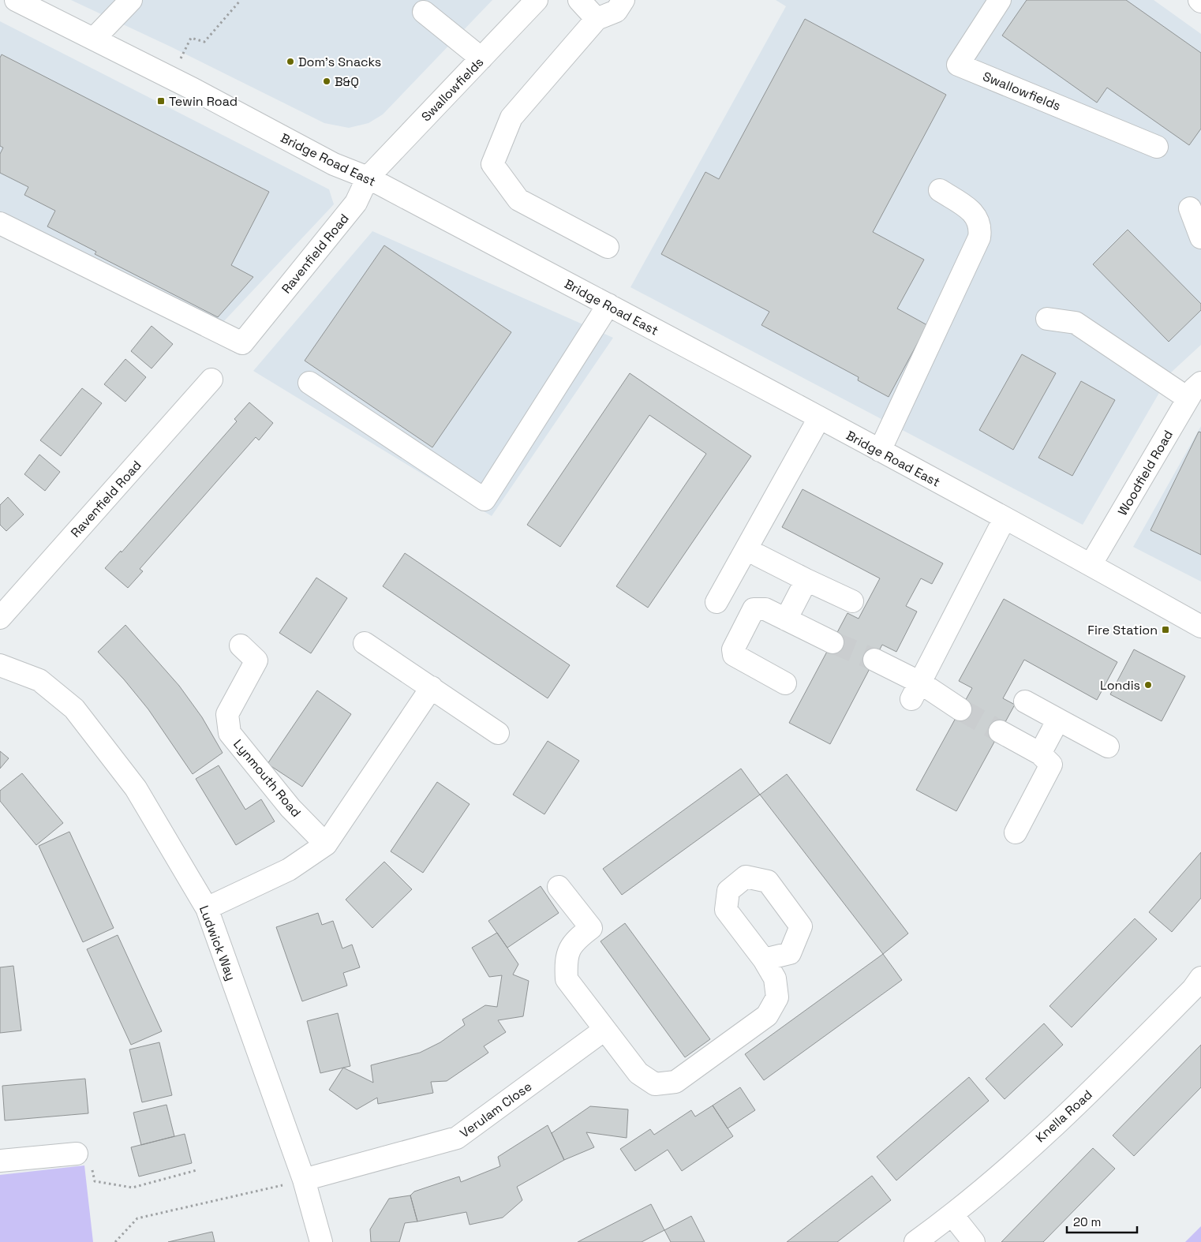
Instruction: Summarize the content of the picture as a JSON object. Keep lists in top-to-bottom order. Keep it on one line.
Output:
{"streets":{"street":["Swallowfields","Bridge Road East","Ravenfield Road","Woodfield Road","Lynmouth Road","Ludwick Way","Verulam Close","Knella Road"]},"crossings":[["Swallowfields","Bridge Road East"],["Swallowfields","Ravenfield Road"],["Bridge Road East","Ravenfield Road"],["Bridge Road East","Woodfield Road"],["Ludwick Way","Verulam Close"]],"places":{"other":["Dom's Snacks","B&Q","Londis"],"transit":["Tewin Road","Fire Station"]},"scale_bar":"20 m"}
